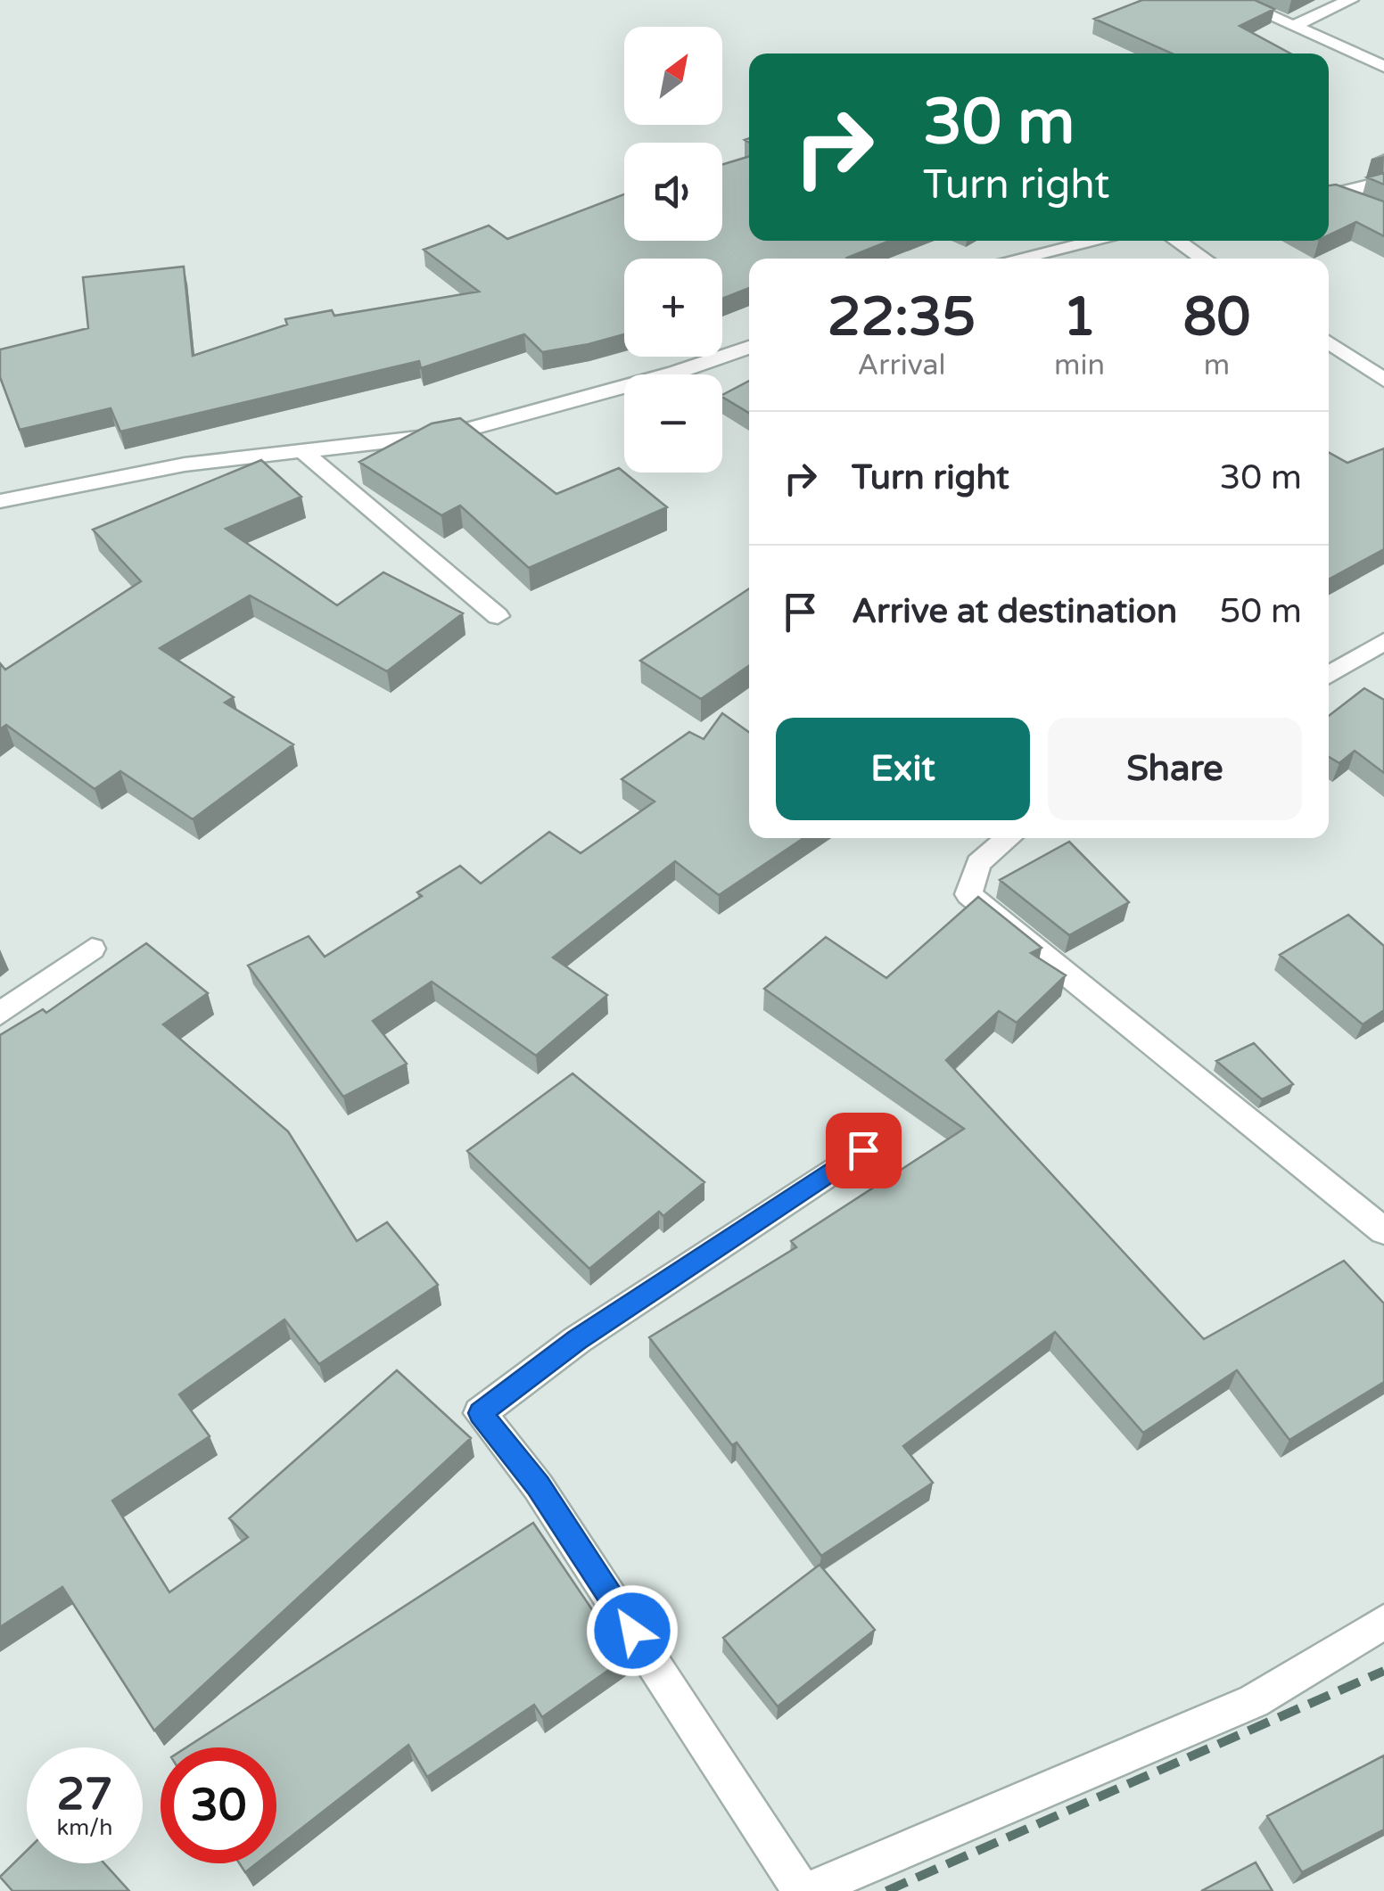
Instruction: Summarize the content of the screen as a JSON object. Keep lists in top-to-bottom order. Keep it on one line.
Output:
{"north":"top right","page":{"map_buttons":["+","−"],"turn":["30 m","Turn right"],"eta":["22:35","Arrival","1","min","80","m"],"list":[{"name":"Turn right","value":"30 m"},{"name":"Arrive at destination","value":"50 m"}],"buttons":["Exit","Share"],"speed":"27 km/h","limit":"30"}}
